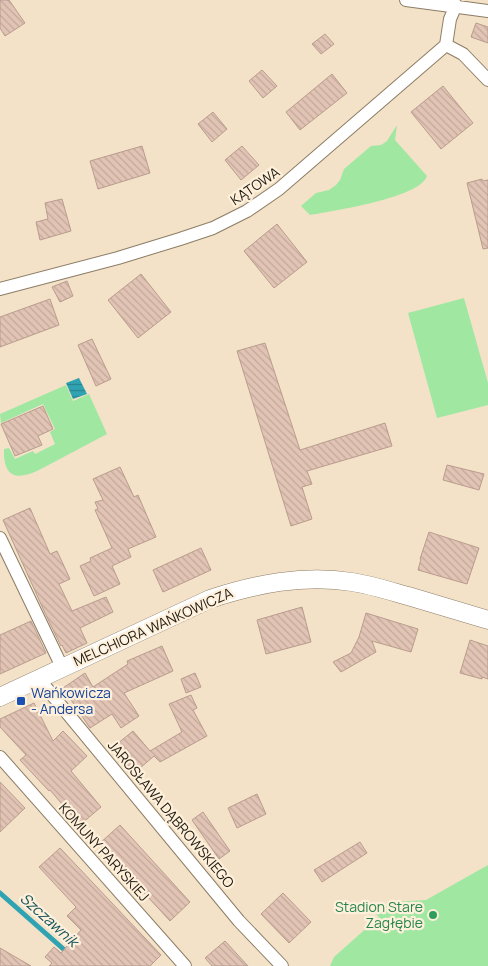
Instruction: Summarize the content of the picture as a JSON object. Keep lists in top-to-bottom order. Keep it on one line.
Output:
{"streets":{"street":["KĄTOWA","MELCHIORA WAŃKOWICZA","JAROSŁAWA DĄBROWSKIEGO","KOMUNY PARYSKIEJ"]},"crossings":[["MELCHIORA WAŃKOWICZA","JAROSŁAWA DĄBROWSKIEGO"]],"water":["Szczawnik"],"places":{"transit":["Wańkowicza - Andersa"],"other":["Stadion Stare Zagłębie"]}}
